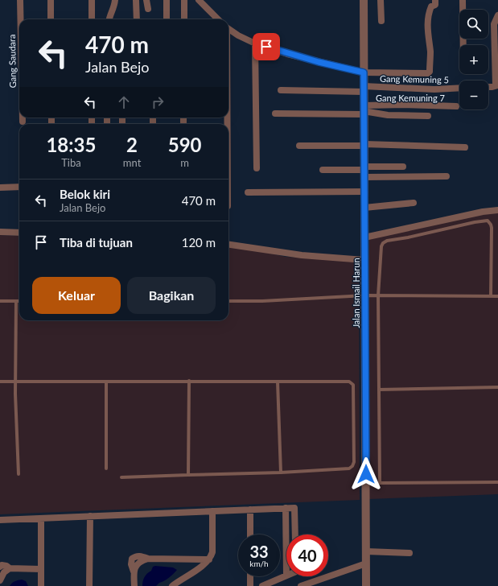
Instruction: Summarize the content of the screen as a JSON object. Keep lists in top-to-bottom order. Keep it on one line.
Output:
{"streets":{"street":["Gang Saudara","Gang Kemuning 5","Gang Kemuning 7","Jalan Ismail Harun"]},"crossings":[["Gang Kemuning 5","Jalan Ismail Harun"],["Gang Kemuning 7","Jalan Ismail Harun"]],"page":{"map_buttons":["+","−"],"turn":["470 m","Jalan Bejo"],"eta":["18:35","Tiba","2","mnt","590","m"],"list":[{"name":"Belok kiri","note":"Jalan Bejo","value":"470 m"},{"name":"Tiba di tujuan","value":"120 m"}],"buttons":["Keluar","Bagikan"],"speed":"33 km/h","limit":"40"}}
